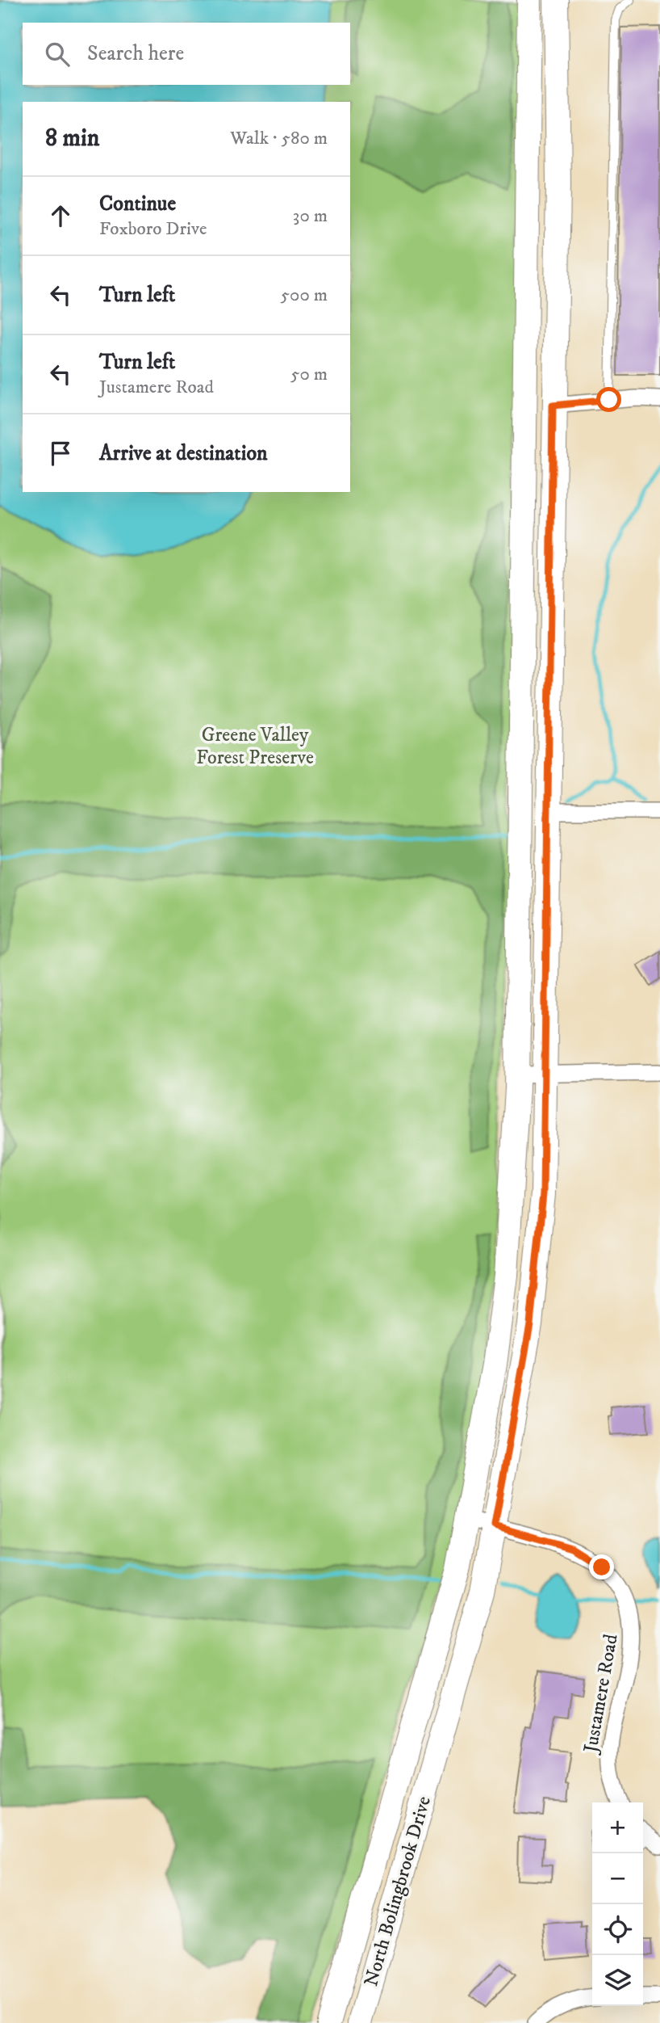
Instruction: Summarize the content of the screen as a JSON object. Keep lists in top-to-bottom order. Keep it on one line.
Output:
{"streets":{"main road":["North Bolingbrook Drive"],"street":["Justamere Road"]},"crossings":[["Justamere Road","North Bolingbrook Drive"]],"parks":["Greene Valley Forest Preserve"],"page":{"search":"Search here","heading":["8 min","Walk · 580 m"],"list":[["Continue","Foxboro Drive","30 m"],["Turn left","500 m"],["Turn left","Justamere Road","50 m"],"Arrive at destination"],"map_buttons":["+","−"]}}
